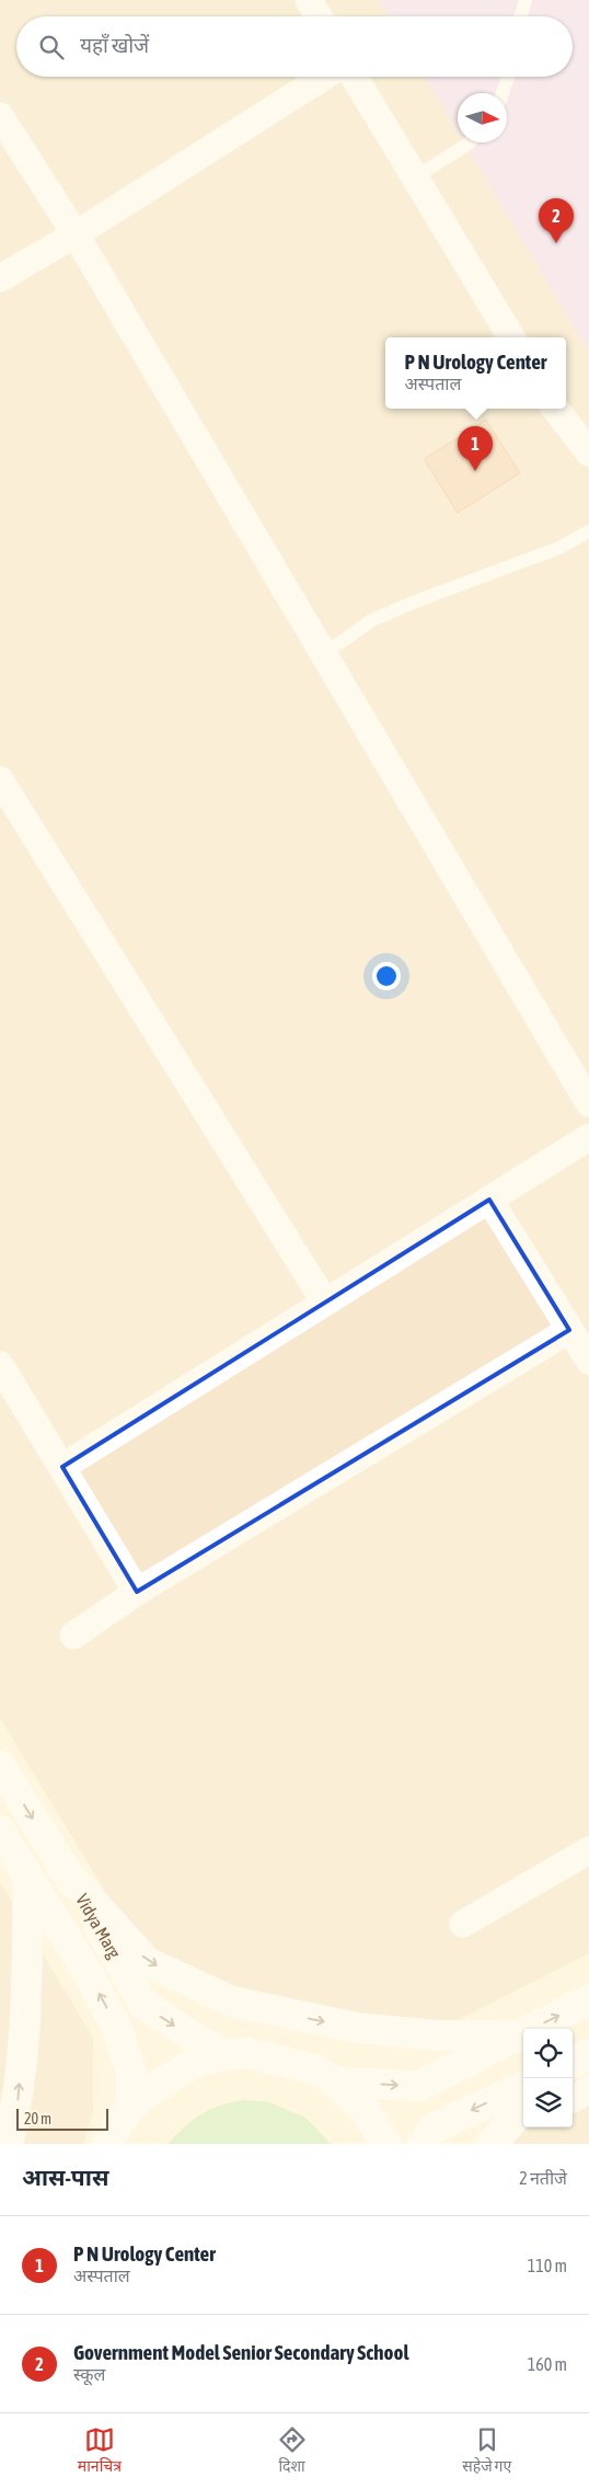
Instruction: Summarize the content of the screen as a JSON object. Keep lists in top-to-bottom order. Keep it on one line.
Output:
{"streets":{"main road":["Vidya Marg"]},"scale_bar":"20 m","north":"right","page":{"search":"यहाँ खोजें","pins":["2","1"],"popup":["P N Urology Center","अस्पताल"],"scale":"20 m","heading":["आस-पास","2 नतीजे"],"list":[{"mark":"1","name":"P N Urology Center","note":"अस्पताल","value":"110 m"},{"mark":"2","name":"Government Model Senior Secondary School","note":"स्कूल","value":"160 m"}],"nav":["मानचित्र","दिशा","सहेजे गए"]}}
